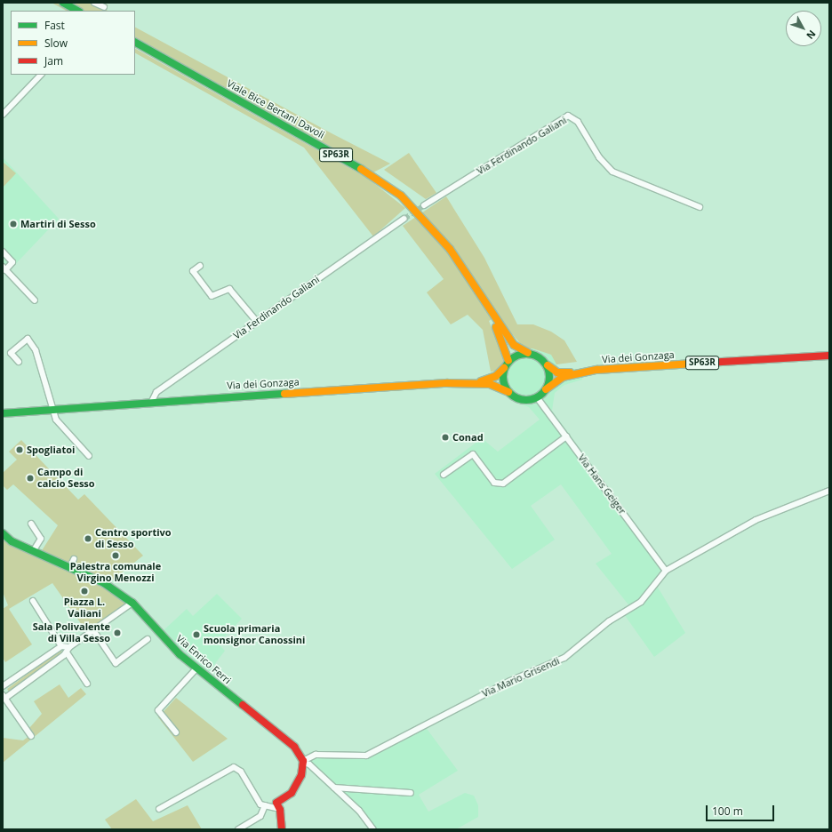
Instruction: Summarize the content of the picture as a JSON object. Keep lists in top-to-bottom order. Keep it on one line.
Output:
{"streets":{"main road":["Viale Bice Bertani Davoli","SP63R","Via dei Gonzaga","Via Enrico Ferri"],"street":["Via Ferdinando Galiani","Via Hans Geiger","Via Mario Grisendi"]},"crossings":[["Viale Bice Bertani Davoli","SP63R"],["Via Ferdinando Galiani","Via dei Gonzaga"],["SP63R","Via dei Gonzaga"],["SP63R","Via Hans Geiger"],["Via dei Gonzaga","Via Hans Geiger"],["Via Hans Geiger","Via Mario Grisendi"],["Via Enrico Ferri","Via Mario Grisendi"]],"places":["Martiri di Sesso","Conad","Spogliatoi","Campo di calcio Sesso","Centro sportivo di Sesso","Palestra comunale Virgino Menozzi","Piazza L. Valiani","Sala Polivalente di Villa Sesso","Scuola primaria monsignor Canossini"],"legend":["Fast","Slow","Jam"],"scale_bar":"100 m","north":"bottom right"}
